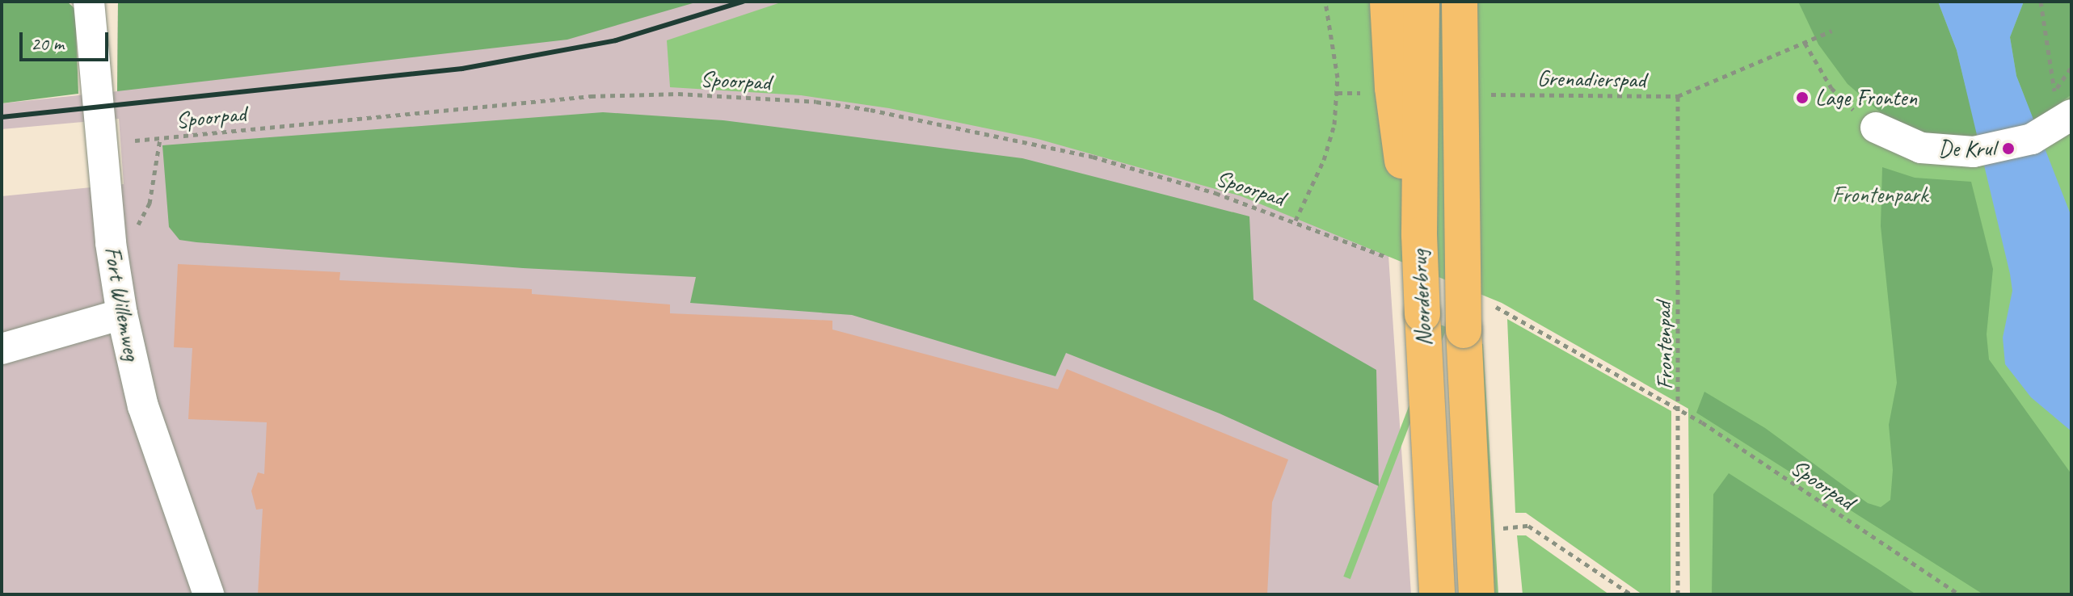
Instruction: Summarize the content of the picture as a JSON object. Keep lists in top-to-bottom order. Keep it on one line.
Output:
{"streets":{"main road":["Noorderbrug"],"street":["Fort Willemweg"],"path":["Grenadierspad","Spoorpad","Frontenpad"]},"crossings":[["Grenadierspad","Frontenpad"],["Spoorpad","Fort Willemweg"],["Spoorpad","Frontenpad"]],"parks":["Frontenpark"],"places":["Lage Fronten","De Krul"],"scale_bar":"20 m"}
